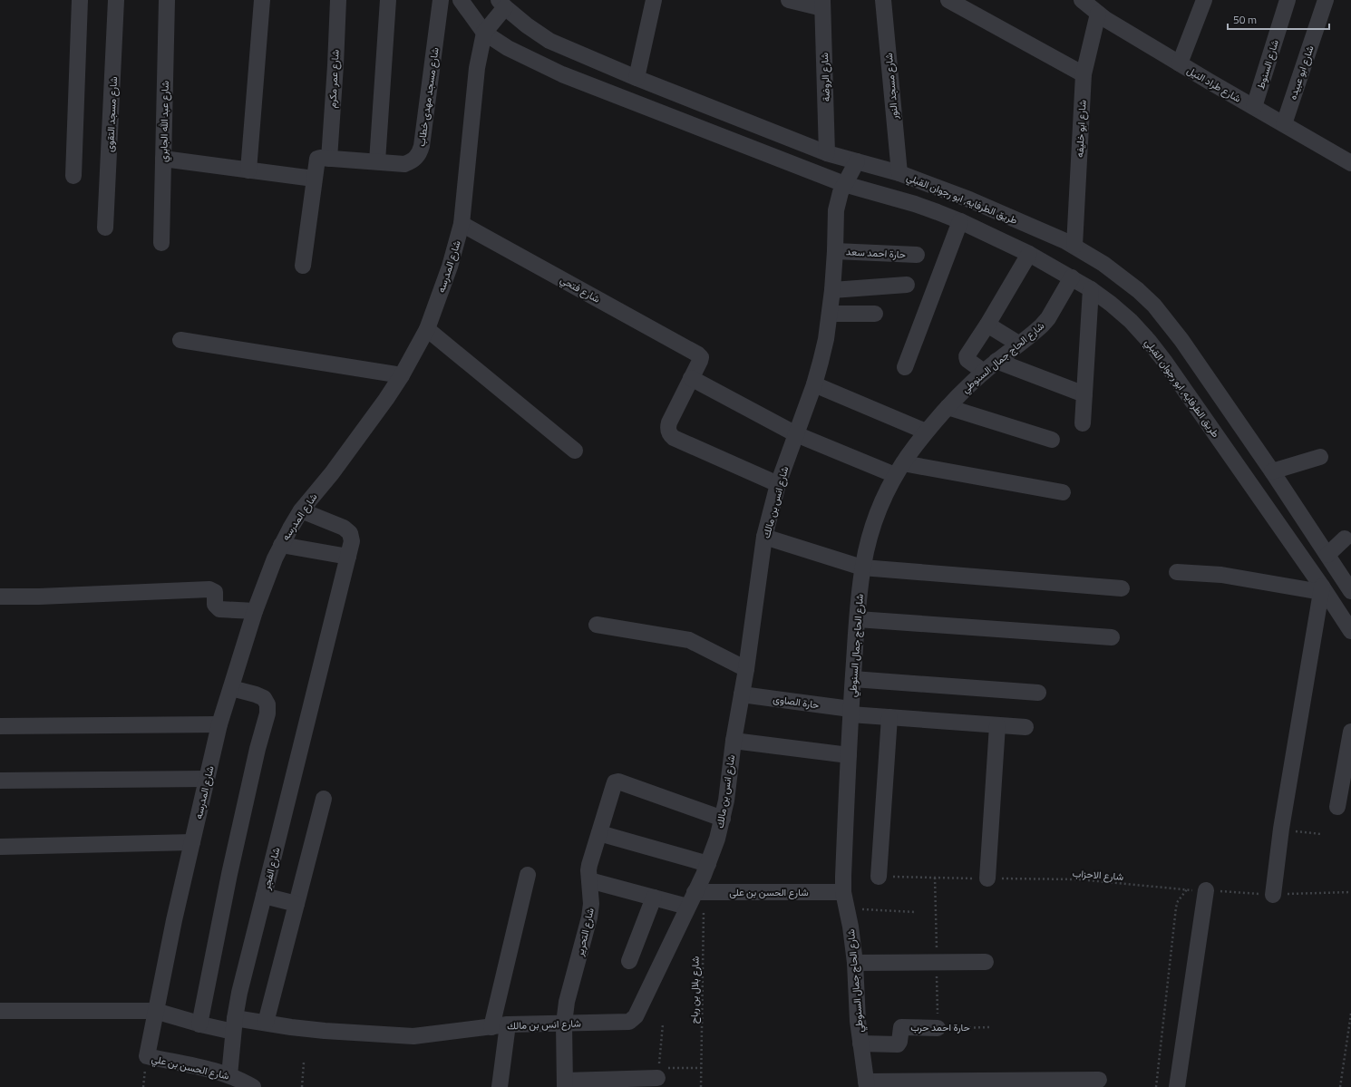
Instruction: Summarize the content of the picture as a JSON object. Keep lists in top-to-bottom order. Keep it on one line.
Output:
{"streets":{"street":["شارع السنوط","شارع ابو عبيده","شارع الروضة","شارع عمر مكرم","شارع طراد النيل","شارع مسجد النور","شارع مسجد مهدى خطاب","شارع مسجد التقوى","شارع عبد الله الجابري","شارع ابو خليفه","طريق الطرفايه, ابو رجوان القبلي","حارة احمد سعد","شارع المدرسه","شارع فتحي","شارع الحاج جمال السنوطي","شارع انس بن مالك","حارة الصاوى","شارع الفجر","شارع الحسن بن على","شارع التحرير","حارة احمد حرب","شارع الحسن بن علي"],"path":["شارع الاحزاب","شارع بلال بن رباح"]},"crossings":[["شارع السنوط","شارع طراد النيل"],["شارع ابو عبيده","شارع طراد النيل"],["شارع الروضة","طريق الطرفايه, ابو رجوان القبلي"],["شارع عمر مكرم","شارع مسجد مهدى خطاب"],["شارع طراد النيل","شارع ابو خليفه"],["شارع مسجد النور","طريق الطرفايه, ابو رجوان القبلي"],["شارع ابو خليفه","طريق الطرفايه, ابو رجوان القبلي"],["طريق الطرفايه, ابو رجوان القبلي","شارع المدرسه"],["طريق الطرفايه, ابو رجوان القبلي","شارع الحاج جمال السنوطي"],["طريق الطرفايه, ابو رجوان القبلي","شارع انس بن مالك"],["حارة احمد سعد","شارع انس بن مالك"],["شارع المدرسه","شارع فتحي"],["شارع المدرسه","شارع انس بن مالك"],["شارع المدرسه","شارع الفجر"],["شارع المدرسه","شارع الحسن بن علي"],["شارع الحاج جمال السنوطي","حارة الصاوى"],["شارع الحاج جمال السنوطي","شارع الحسن بن على"],["شارع الحاج جمال السنوطي","حارة احمد حرب"],["شارع انس بن مالك","حارة الصاوى"],["شارع انس بن مالك","شارع الحسن بن على"],["شارع انس بن مالك","شارع التحرير"],["شارع انس بن مالك","شارع بلال بن رباح"],["شارع الحسن بن على","شارع التحرير"],["شارع الحسن بن على","شارع بلال بن رباح"]],"scale_bar":"50 m"}
